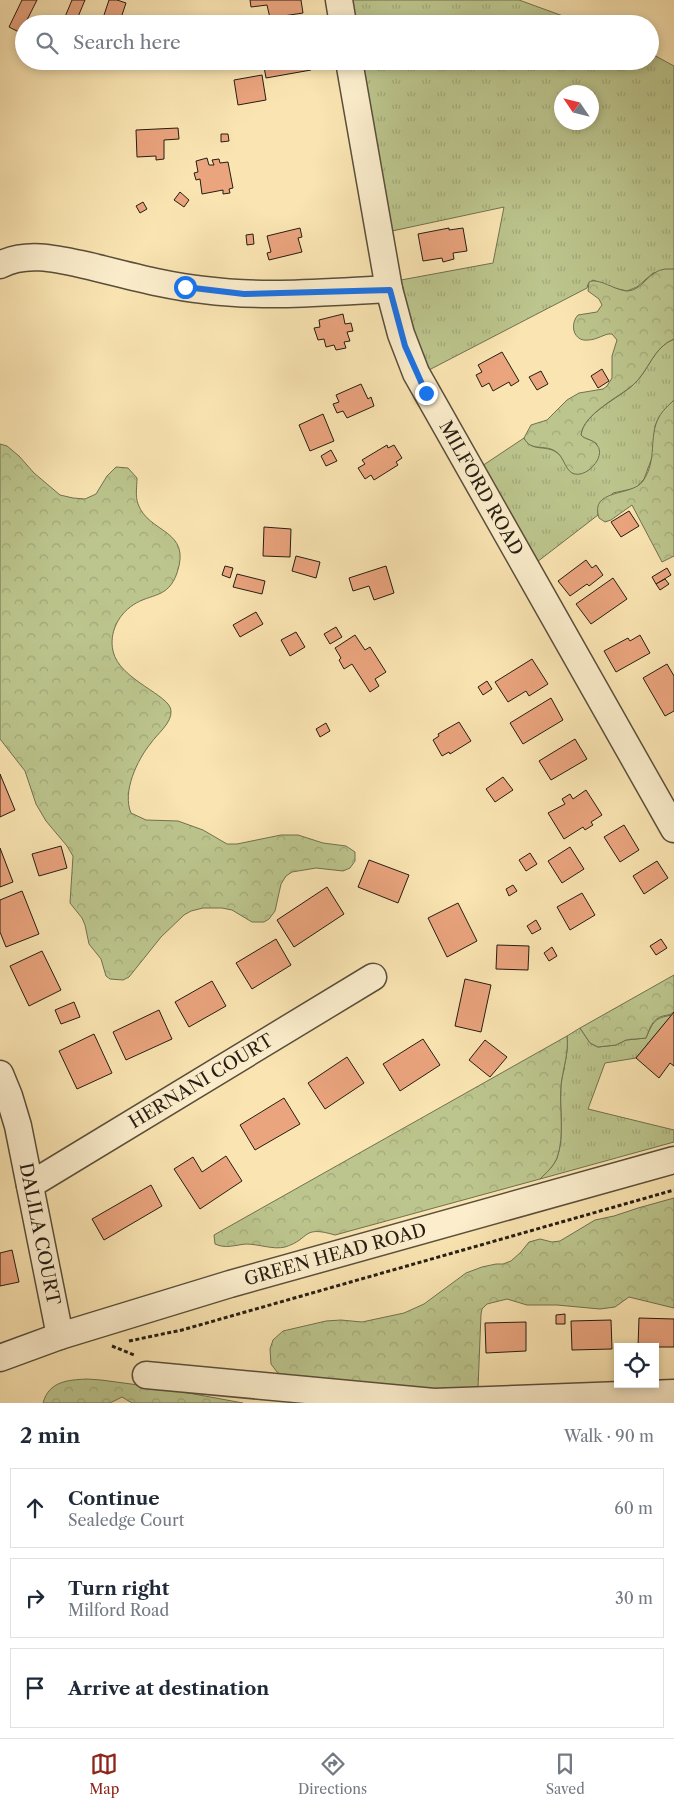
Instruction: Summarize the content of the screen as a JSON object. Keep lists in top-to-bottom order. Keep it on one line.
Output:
{"streets":{"street":["MILFORD ROAD","HERNANI COURT","DALILA COURT","GREEN HEAD ROAD"]},"crossings":[["HERNANI COURT","DALILA COURT"],["DALILA COURT","GREEN HEAD ROAD"]],"north":"top left","page":{"search":"Search here","heading":["2 min","Walk · 90 m"],"list":[["Continue","Sealedge Court","60 m"],["Turn right","Milford Road","30 m"],"Arrive at destination"],"nav":["Map","Directions","Saved"]}}
